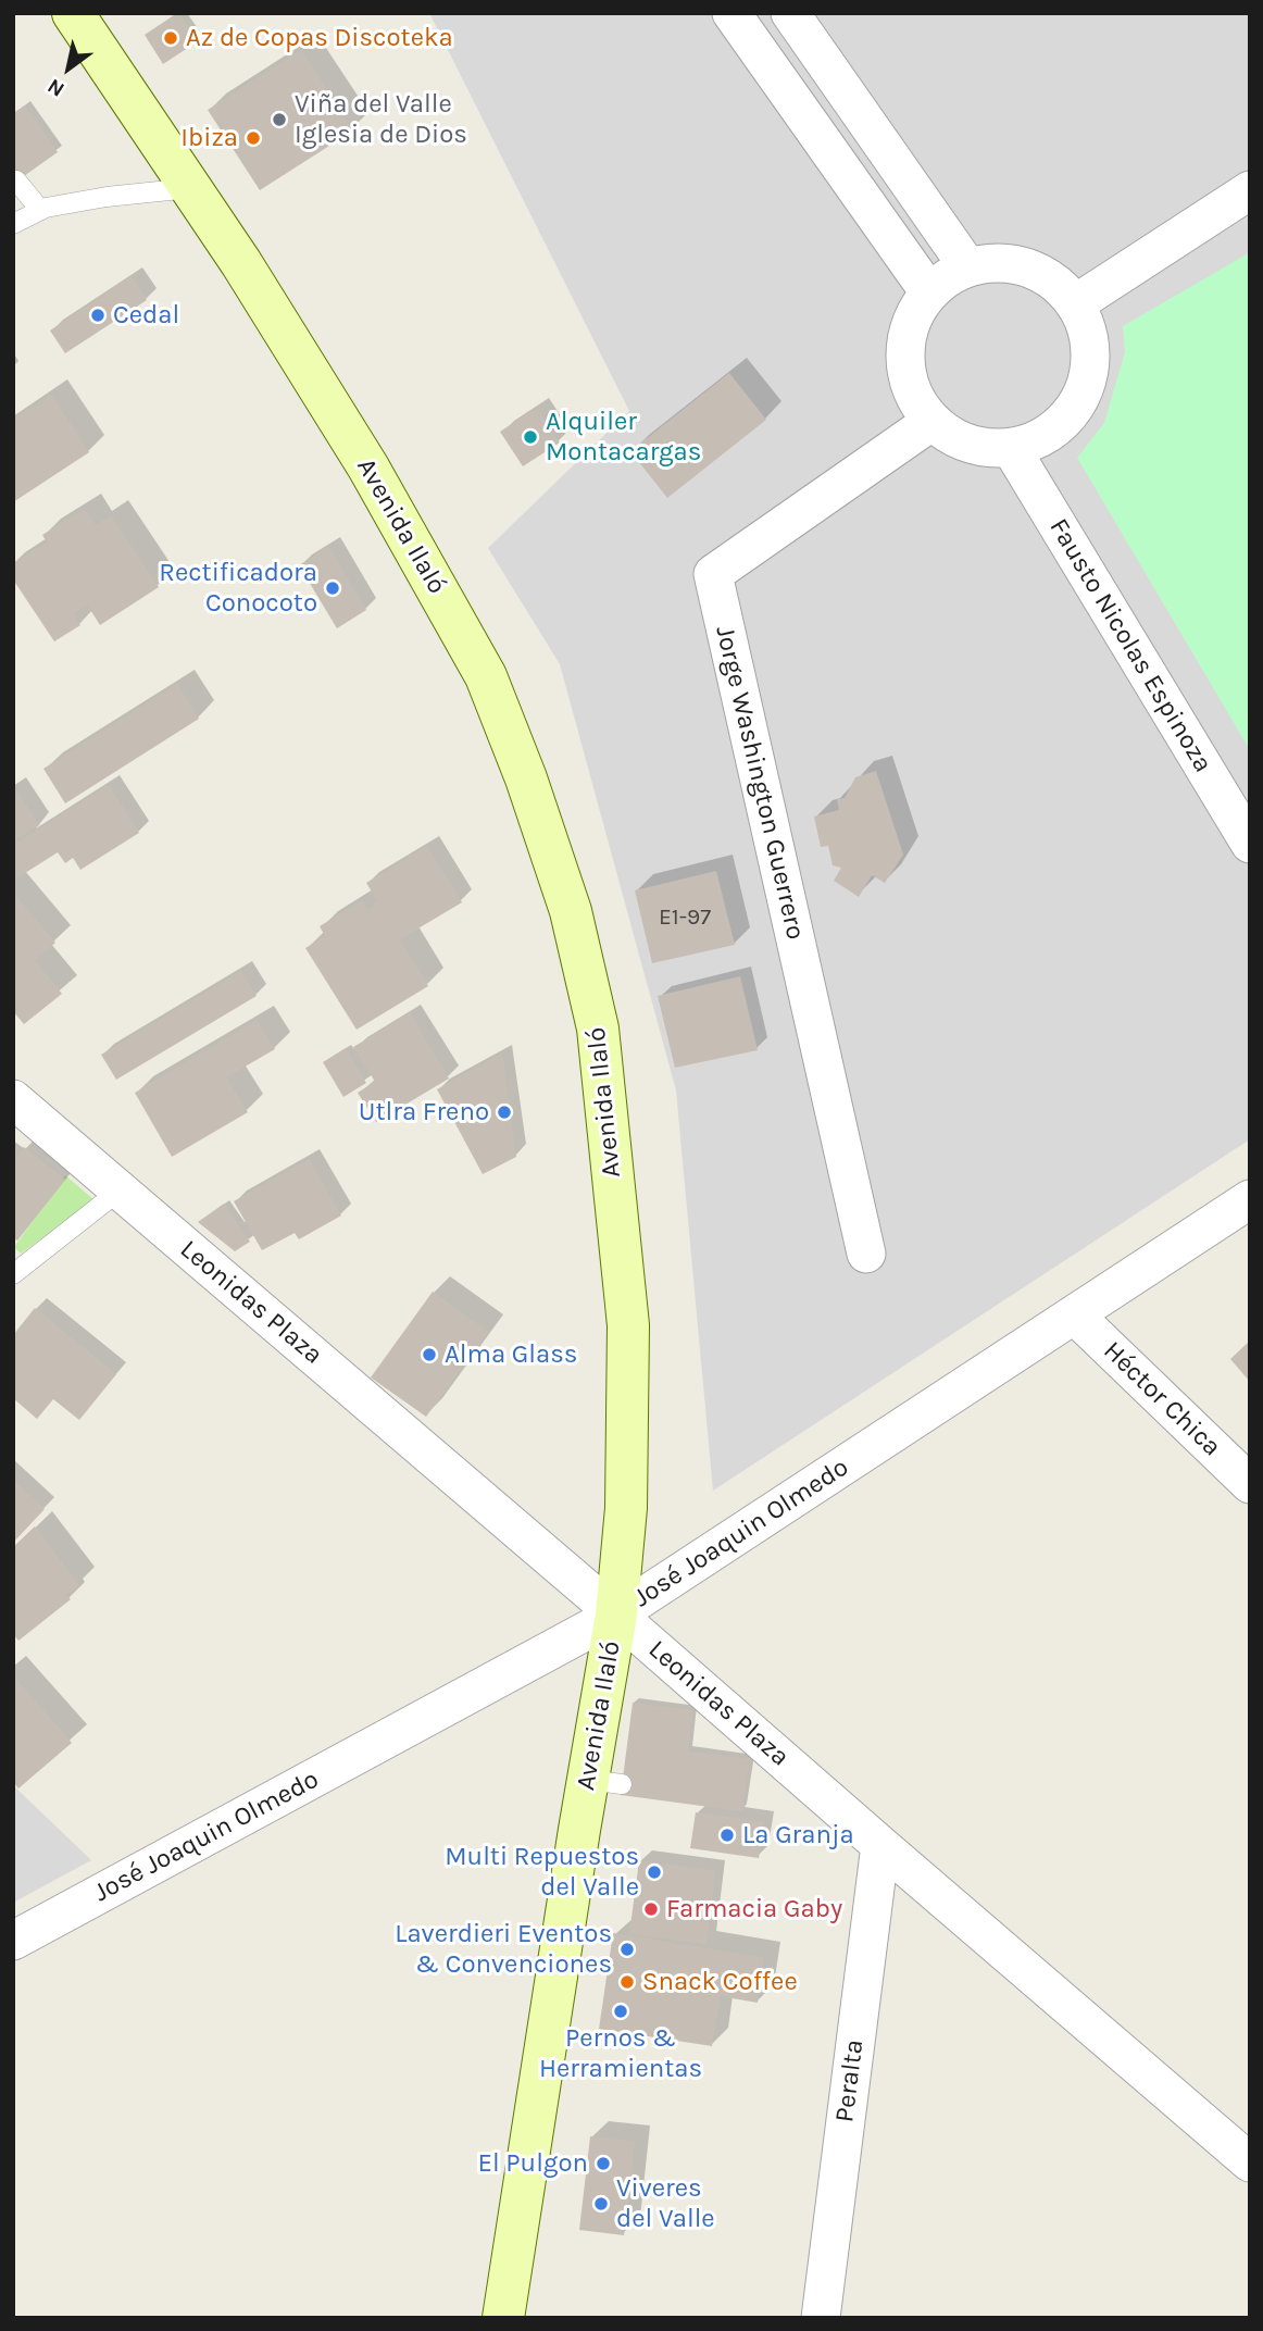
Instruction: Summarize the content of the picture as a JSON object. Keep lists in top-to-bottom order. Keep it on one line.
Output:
{"streets":{"main road":["Avenida Ilaló"],"street":["Fausto Nicolas Espinoza","Jorge Washington Guerrero","Leonidas Plaza","Héctor Chica","José Joaquin Olmedo","Peralta"]},"crossings":[["Avenida Ilaló","Leonidas Plaza"],["Avenida Ilaló","José Joaquin Olmedo"],["Fausto Nicolas Espinoza","Jorge Washington Guerrero"],["Leonidas Plaza","José Joaquin Olmedo"],["Leonidas Plaza","Peralta"],["Héctor Chica","José Joaquin Olmedo"]],"places":["Az de Copas Discoteka","Viña del Valle Iglesia de Dios","Ibiza","Cedal","Alquiler Montacargas","Rectificadora Conocoto","Utlra Freno","Alma Glass","La Granja","Multi Repuestos del Valle","Farmacia Gaby","Laverdieri Eventos & Convenciones","Snack Coffee","Pernos & Herramientas","El Pulgon","Viveres del Valle"],"house_numbers":["E1-97"],"north":"bottom left"}
